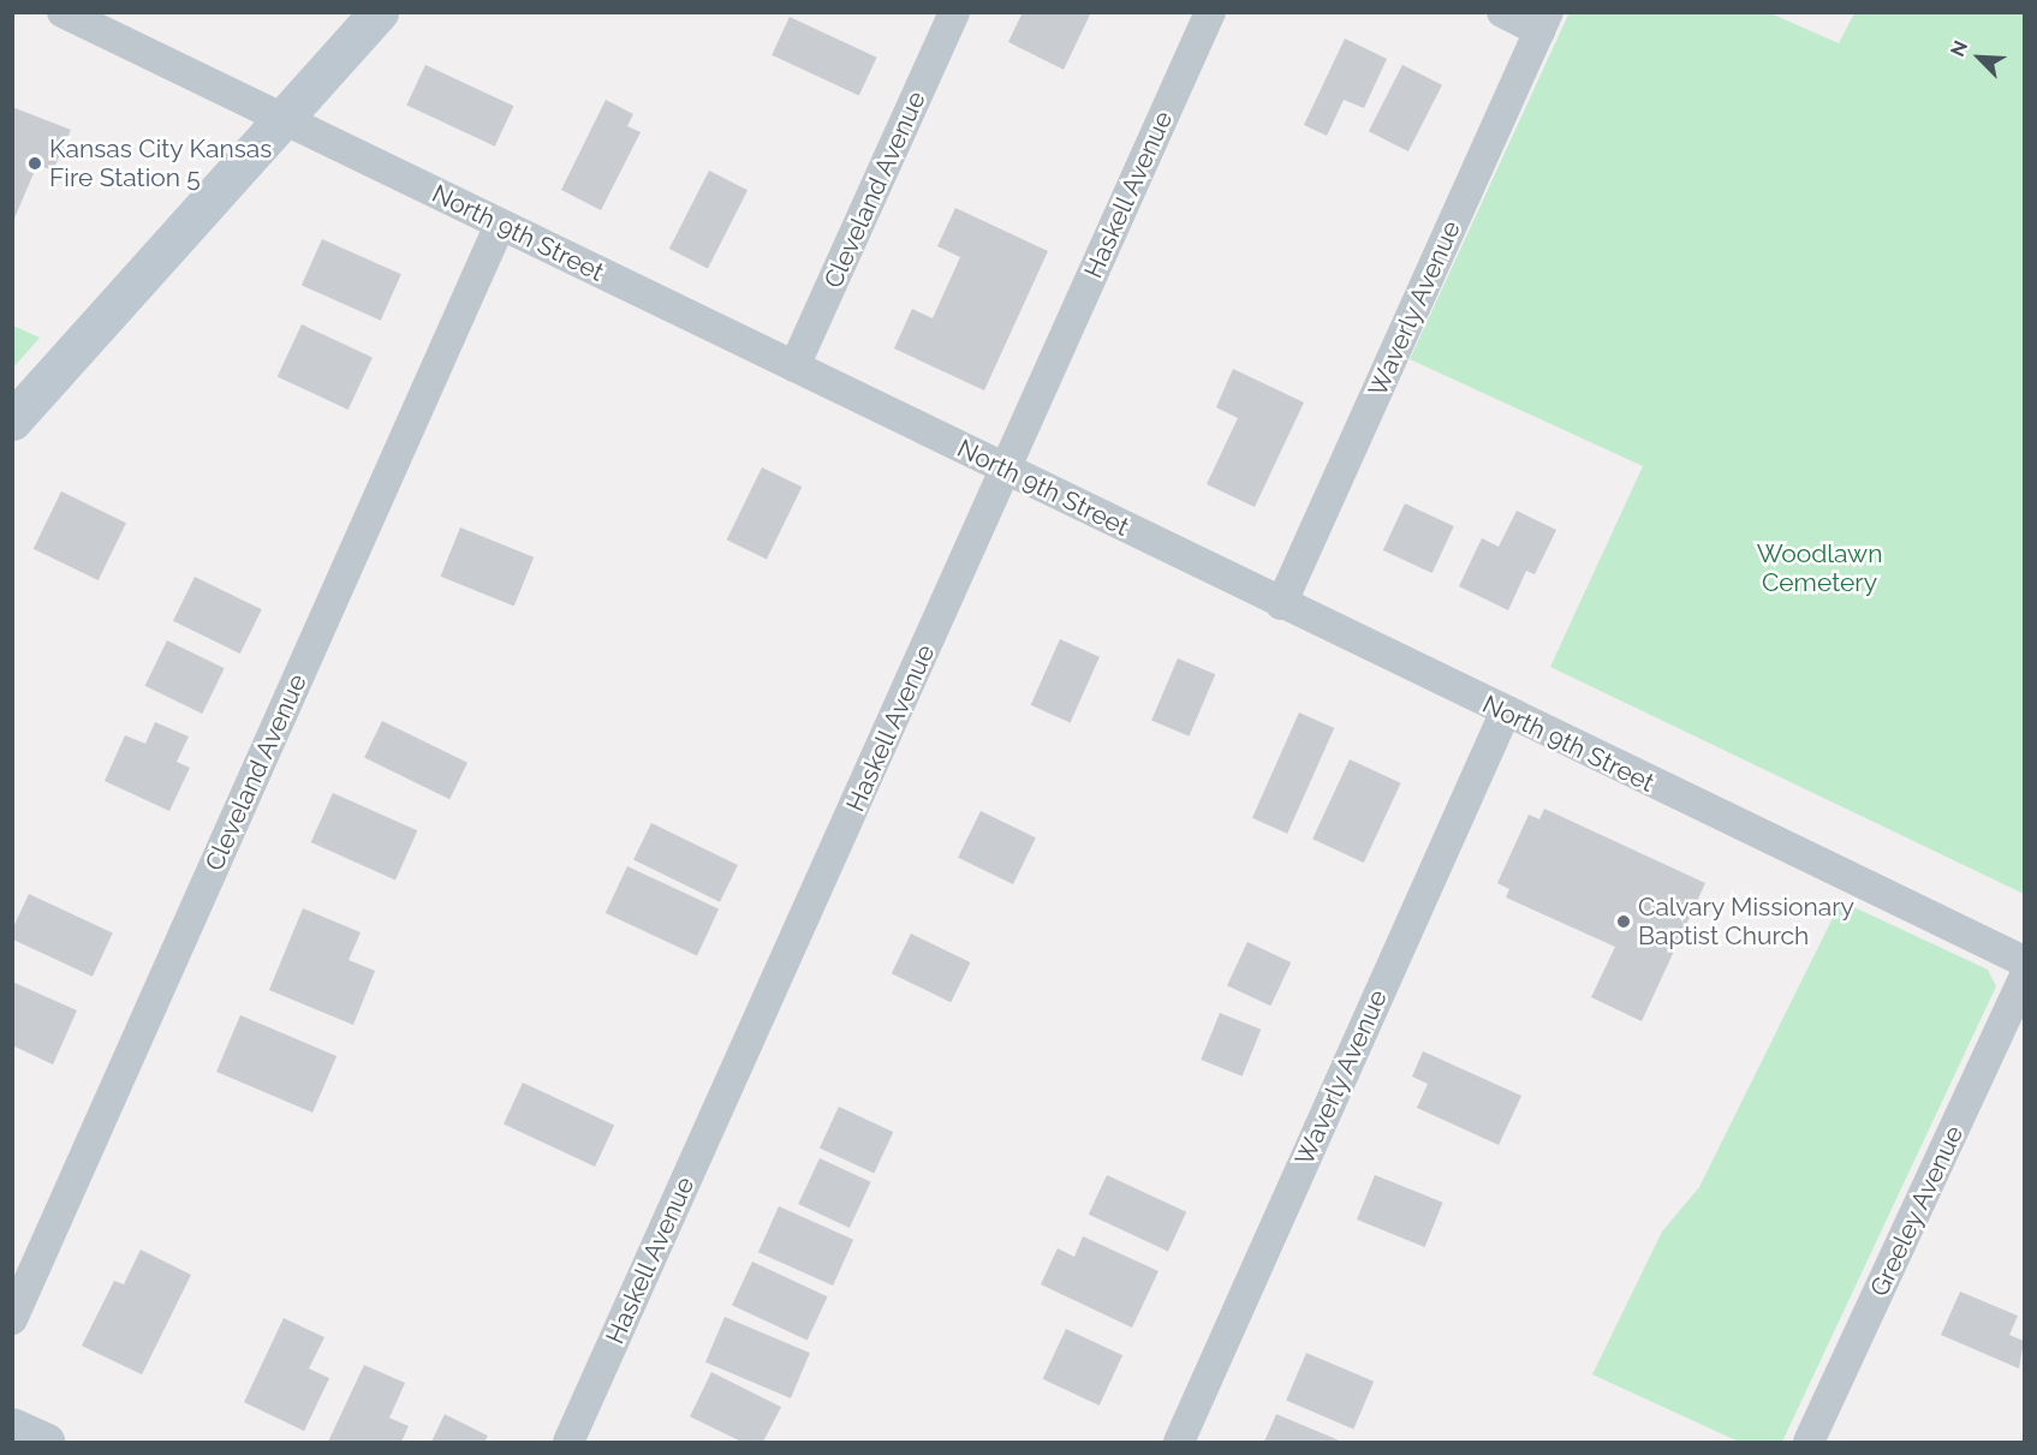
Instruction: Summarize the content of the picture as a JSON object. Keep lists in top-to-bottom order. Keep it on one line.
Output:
{"streets":{"street":["Cleveland Avenue","Haskell Avenue","North 9th Street","Waverly Avenue","Greeley Avenue"]},"crossings":[["Cleveland Avenue","North 9th Street"],["Haskell Avenue","North 9th Street"],["North 9th Street","Waverly Avenue"]],"parks":["Woodlawn Cemetery"],"places":["Kansas City Kansas Fire Station 5","Calvary Missionary Baptist Church"],"north":"top left"}
